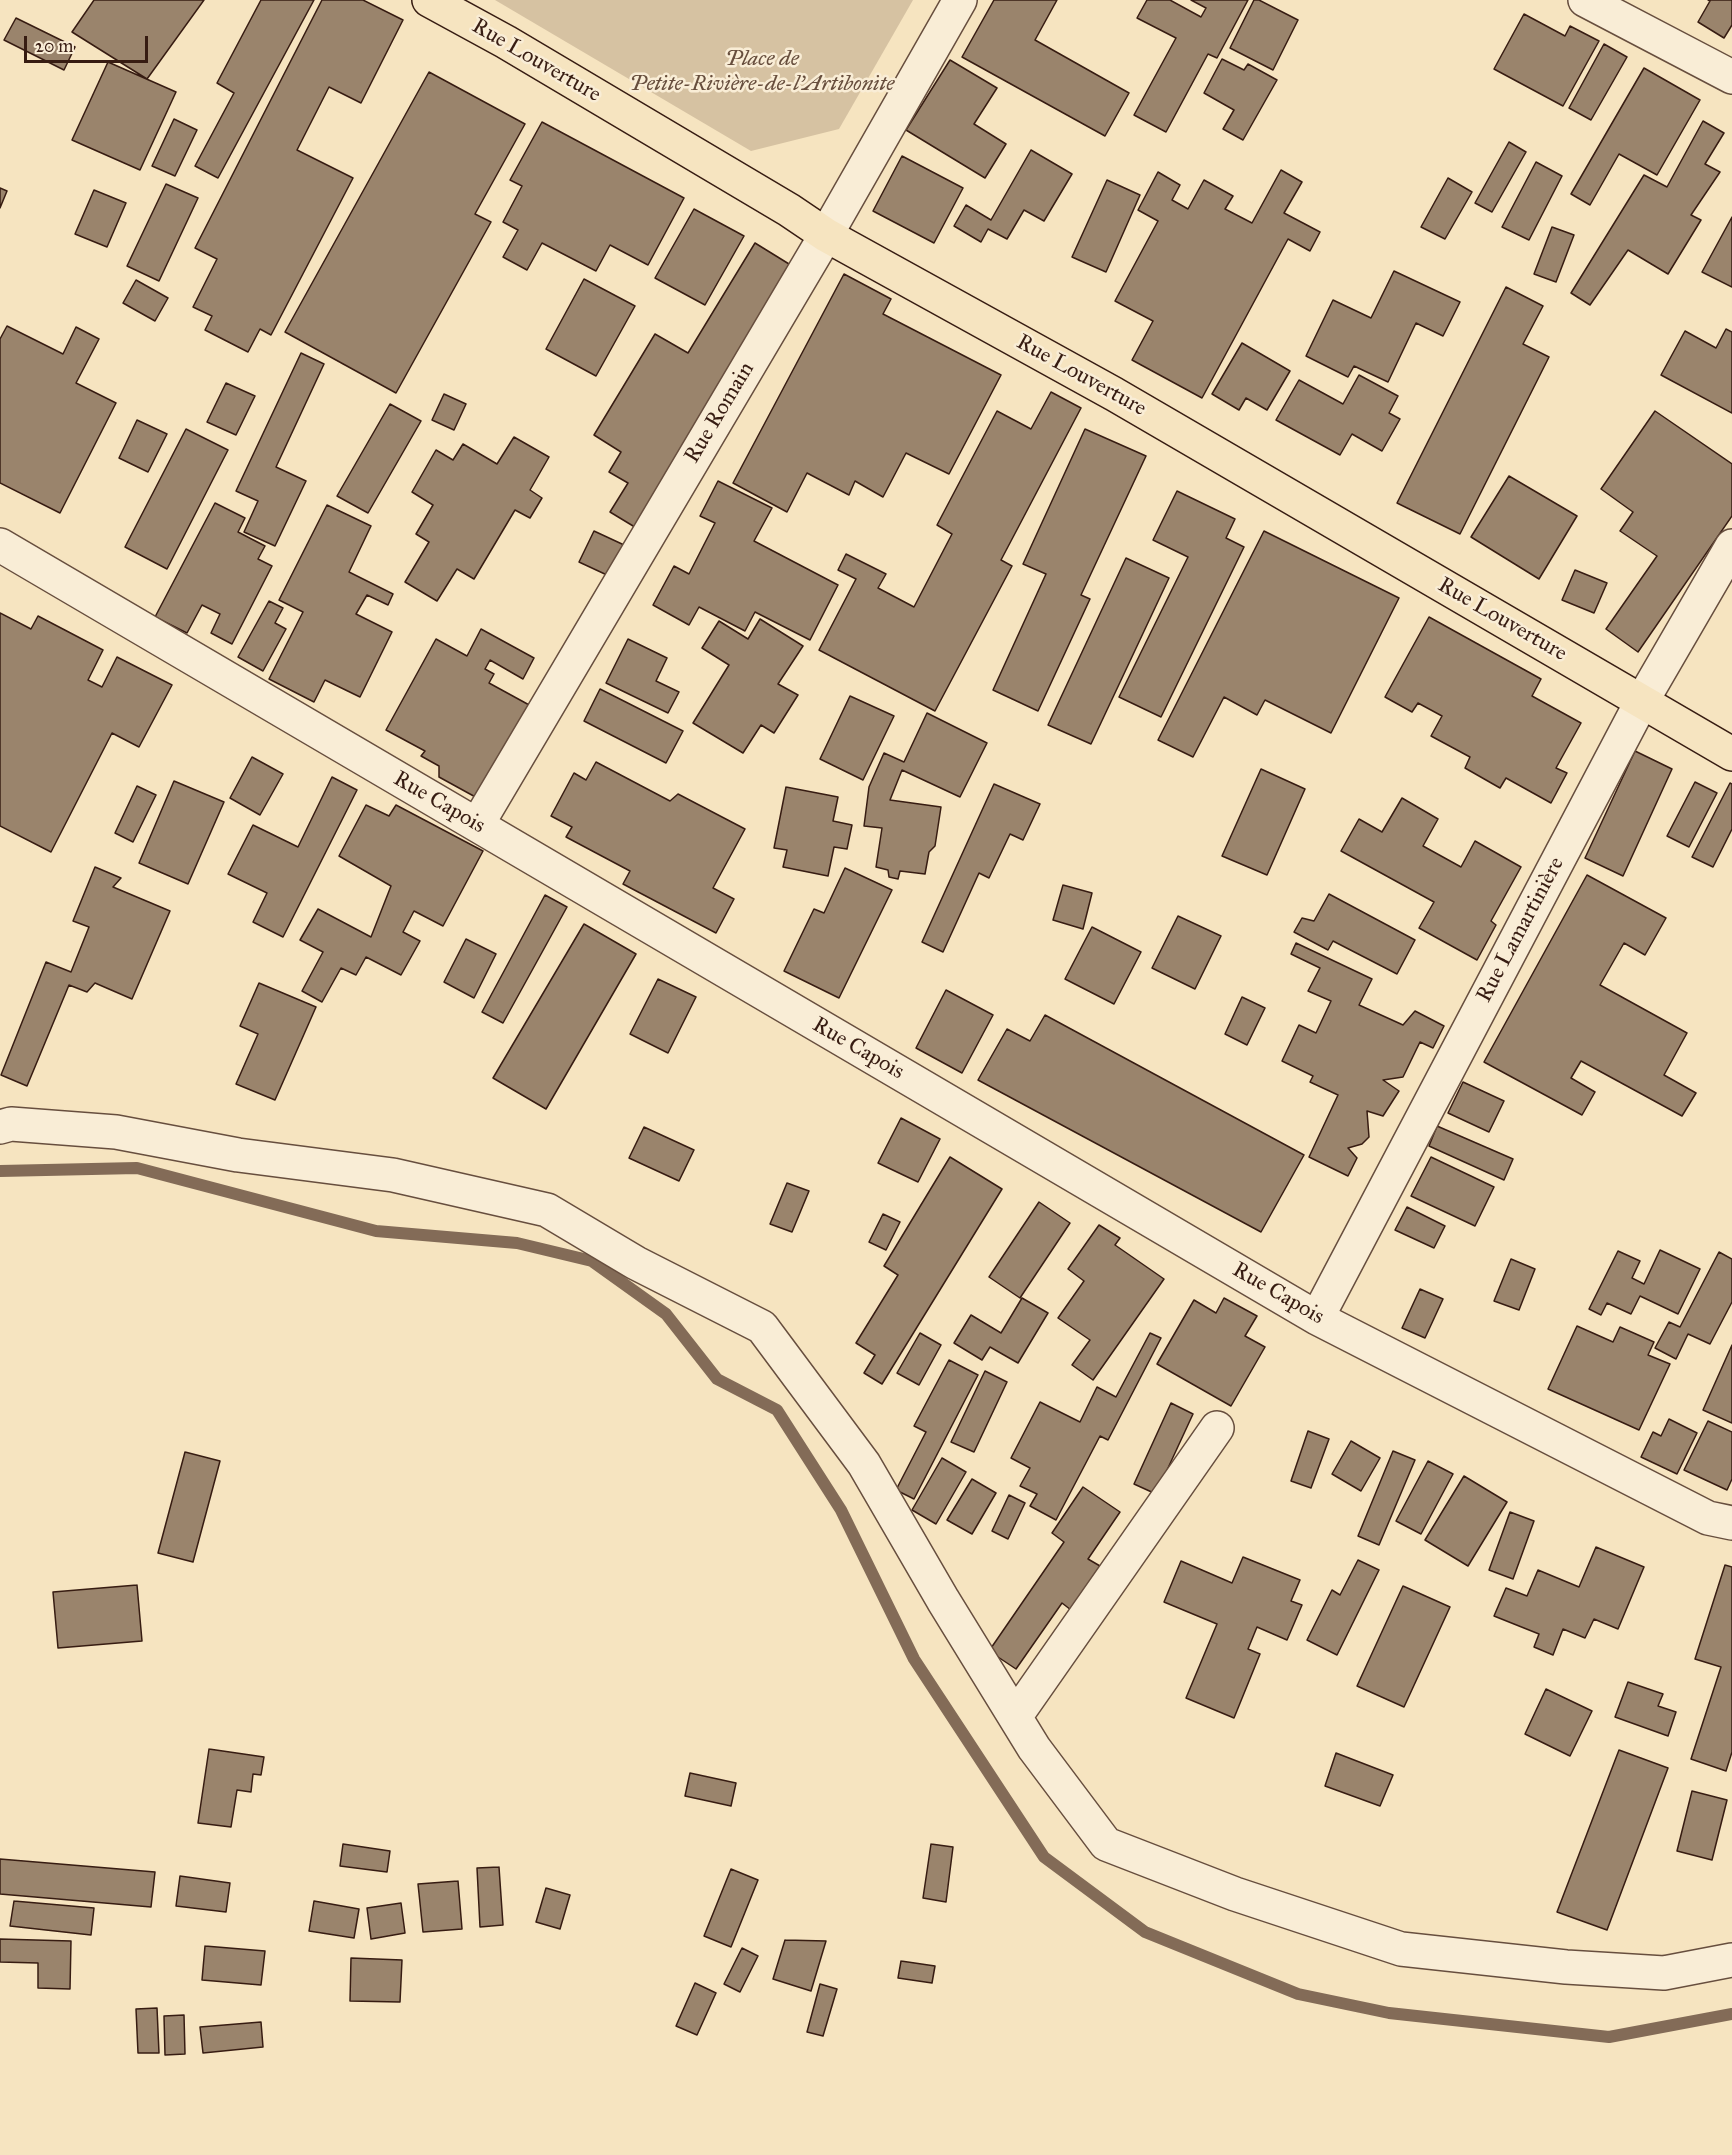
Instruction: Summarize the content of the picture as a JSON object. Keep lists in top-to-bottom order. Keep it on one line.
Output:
{"streets":{"main road":["Rue Louverture"],"street":["Rue Romain","Rue Capois","Rue Lamartinière"]},"crossings":[["Rue Louverture","Rue Romain"],["Rue Louverture","Rue Lamartinière"],["Rue Romain","Rue Capois"],["Rue Capois","Rue Lamartinière"]],"parks":["Place de Petite-Rivière-de-l'Artibonite"],"scale_bar":"20 m"}
